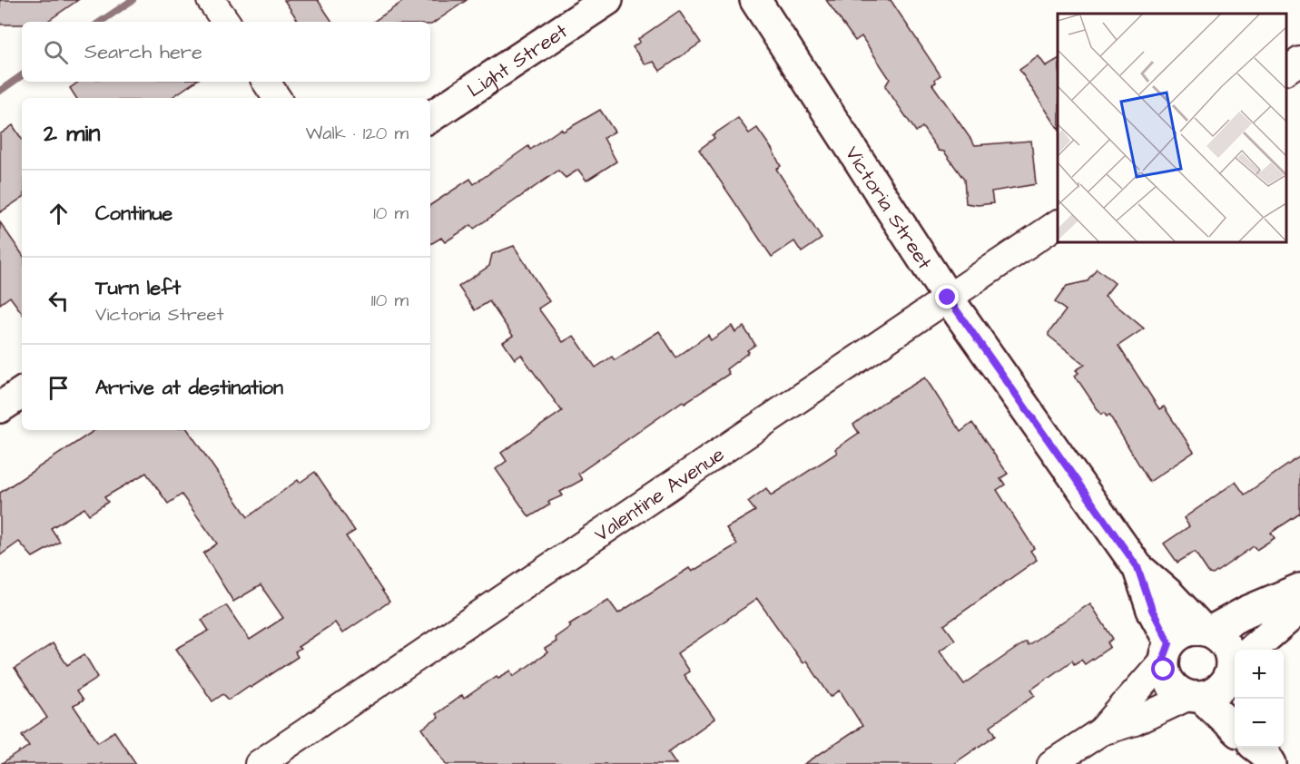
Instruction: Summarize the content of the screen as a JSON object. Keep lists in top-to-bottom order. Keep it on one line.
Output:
{"streets":{"street":["Light Street","Victoria Street","Valentine Avenue"]},"crossings":[["Victoria Street","Valentine Avenue"]],"page":{"search":"Search here","heading":["2 min","Walk · 120 m"],"list":[["Continue","10 m"],["Turn left","Victoria Street","110 m"],"Arrive at destination"],"map_buttons":["+","−"]}}
